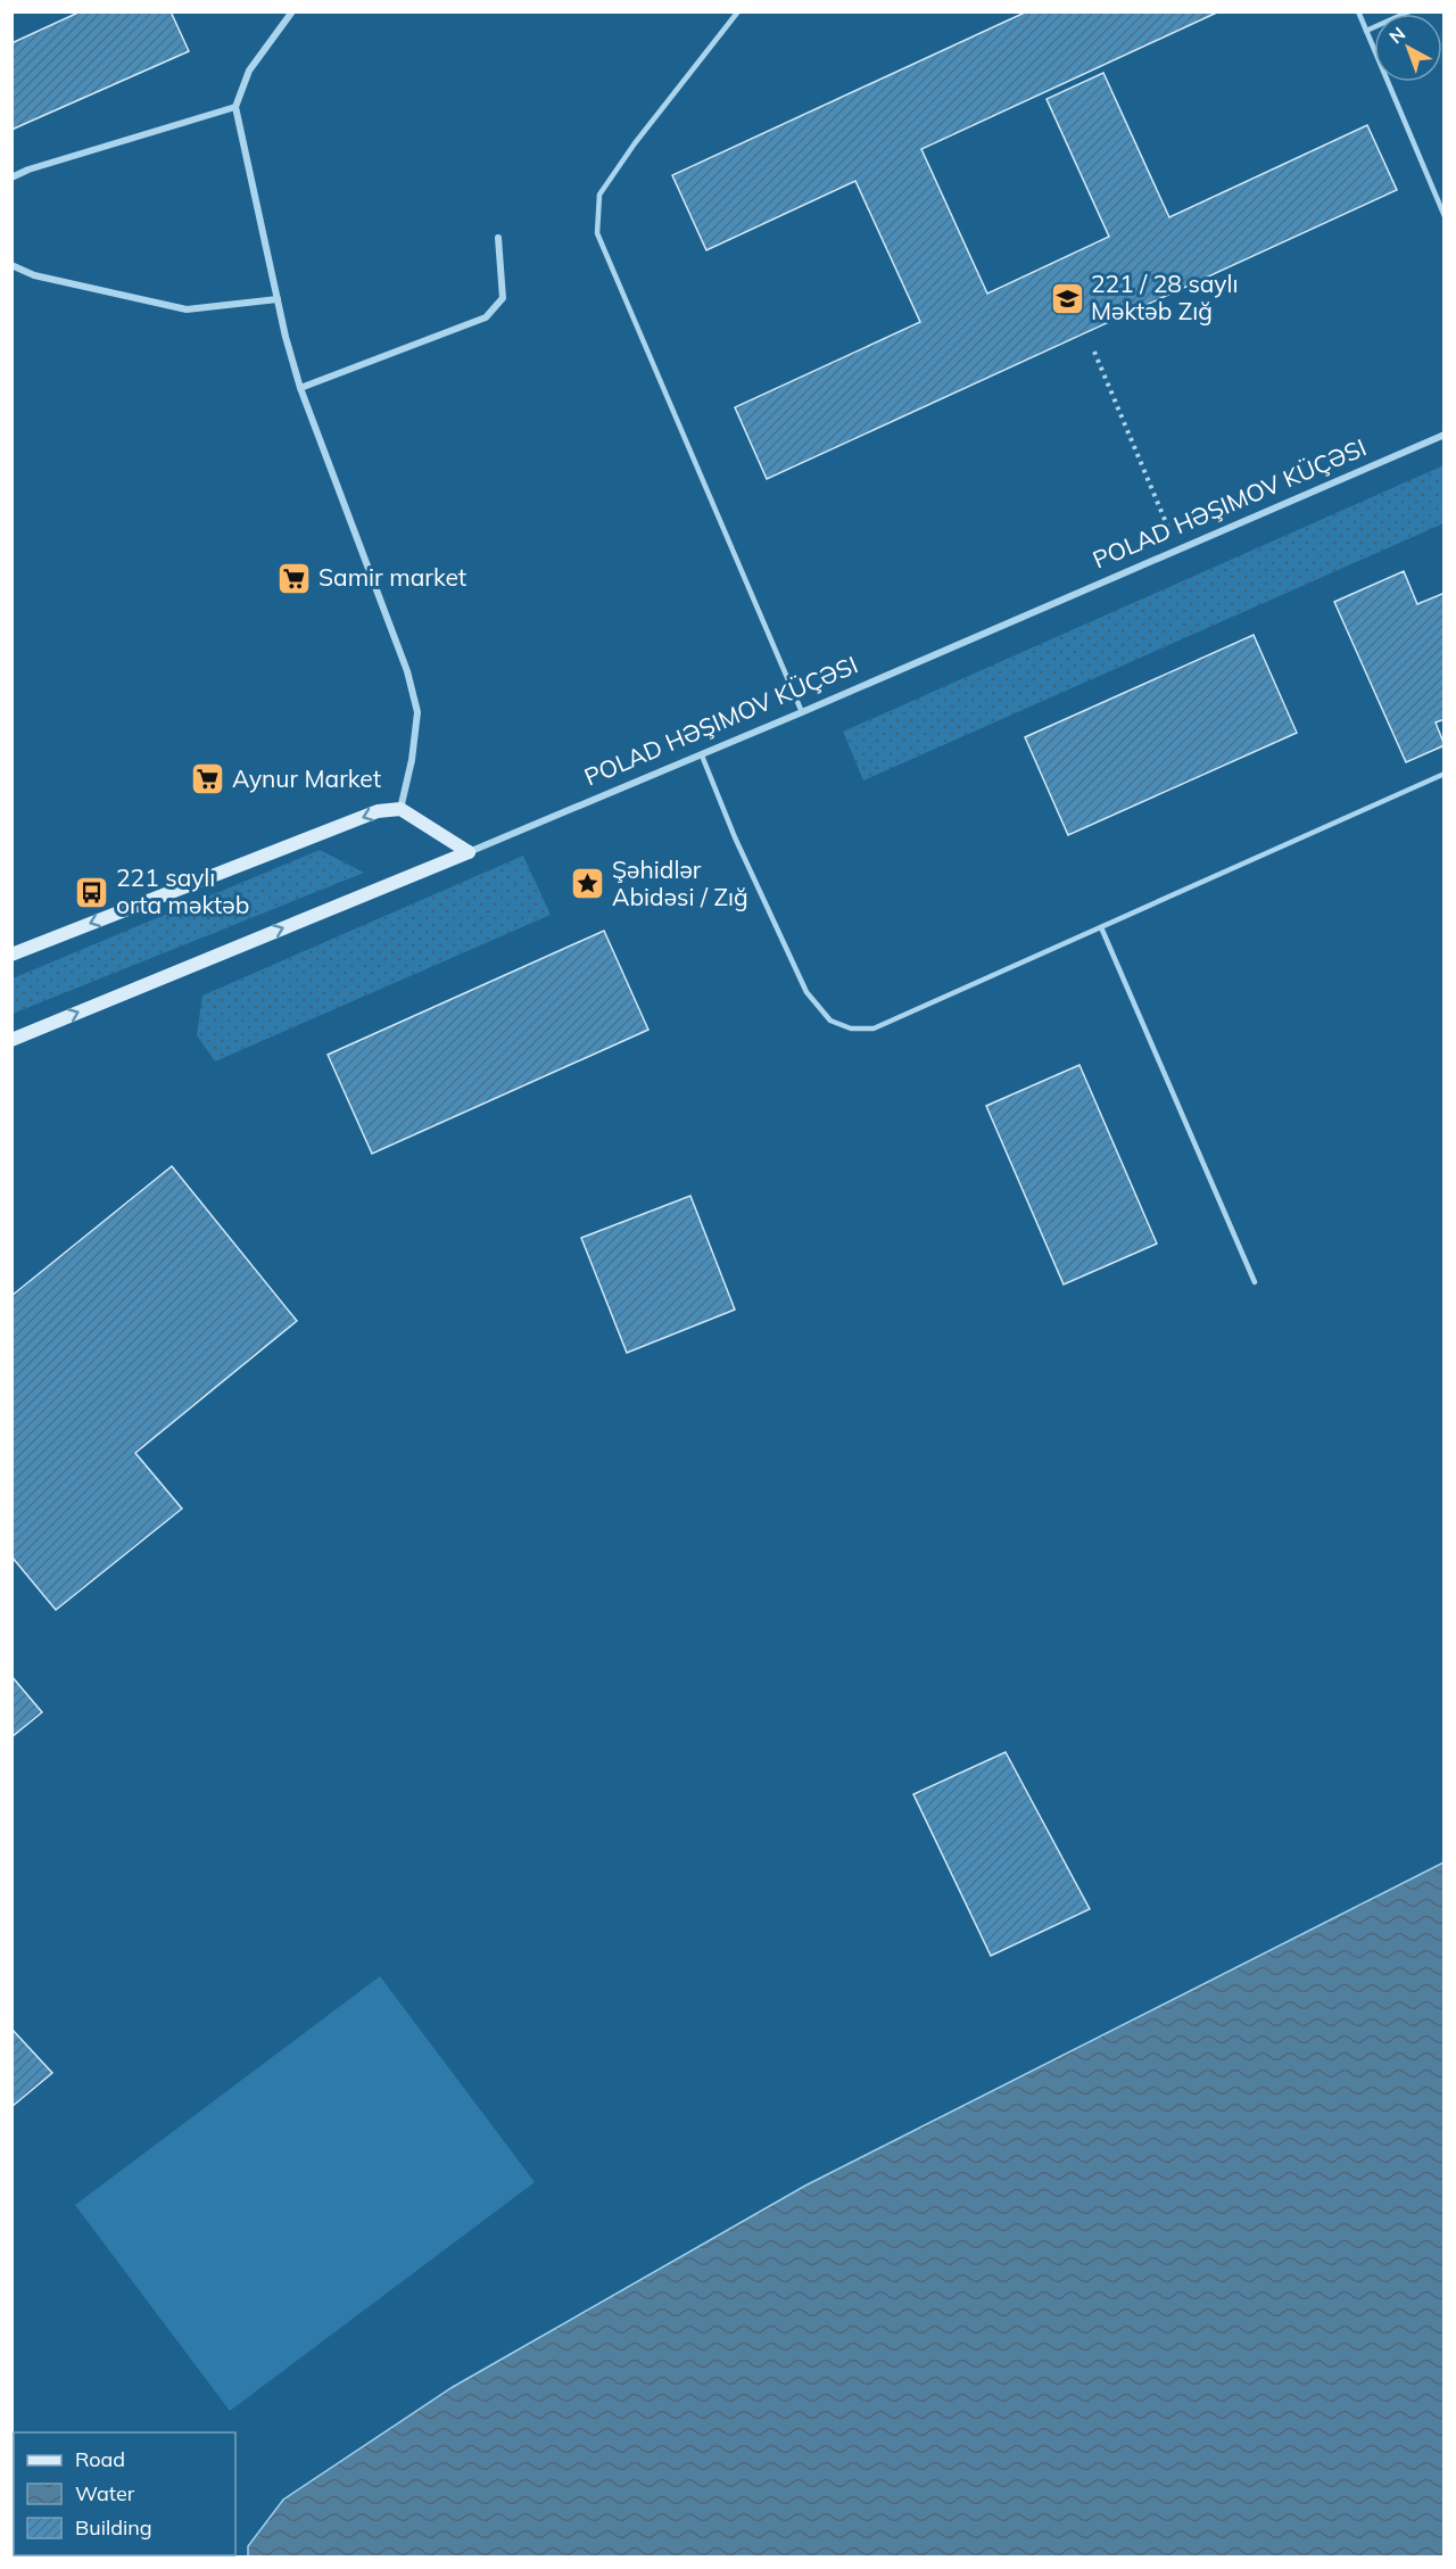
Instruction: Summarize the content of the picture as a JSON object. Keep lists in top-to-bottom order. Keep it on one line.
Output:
{"streets":{"street":["POLAD HƏŞIMOV KÜÇƏSI"]},"places":{"school or university":["221 / 28 saylı Məktəb Zığ"],"supermarket":["Samir market","Aynur Market"],"place":["Şəhidlər Abidəsi / Zığ"],"bus stop":["221 saylı orta məktəb"]},"legend":["Road","Water","Building"],"north":"top left"}
